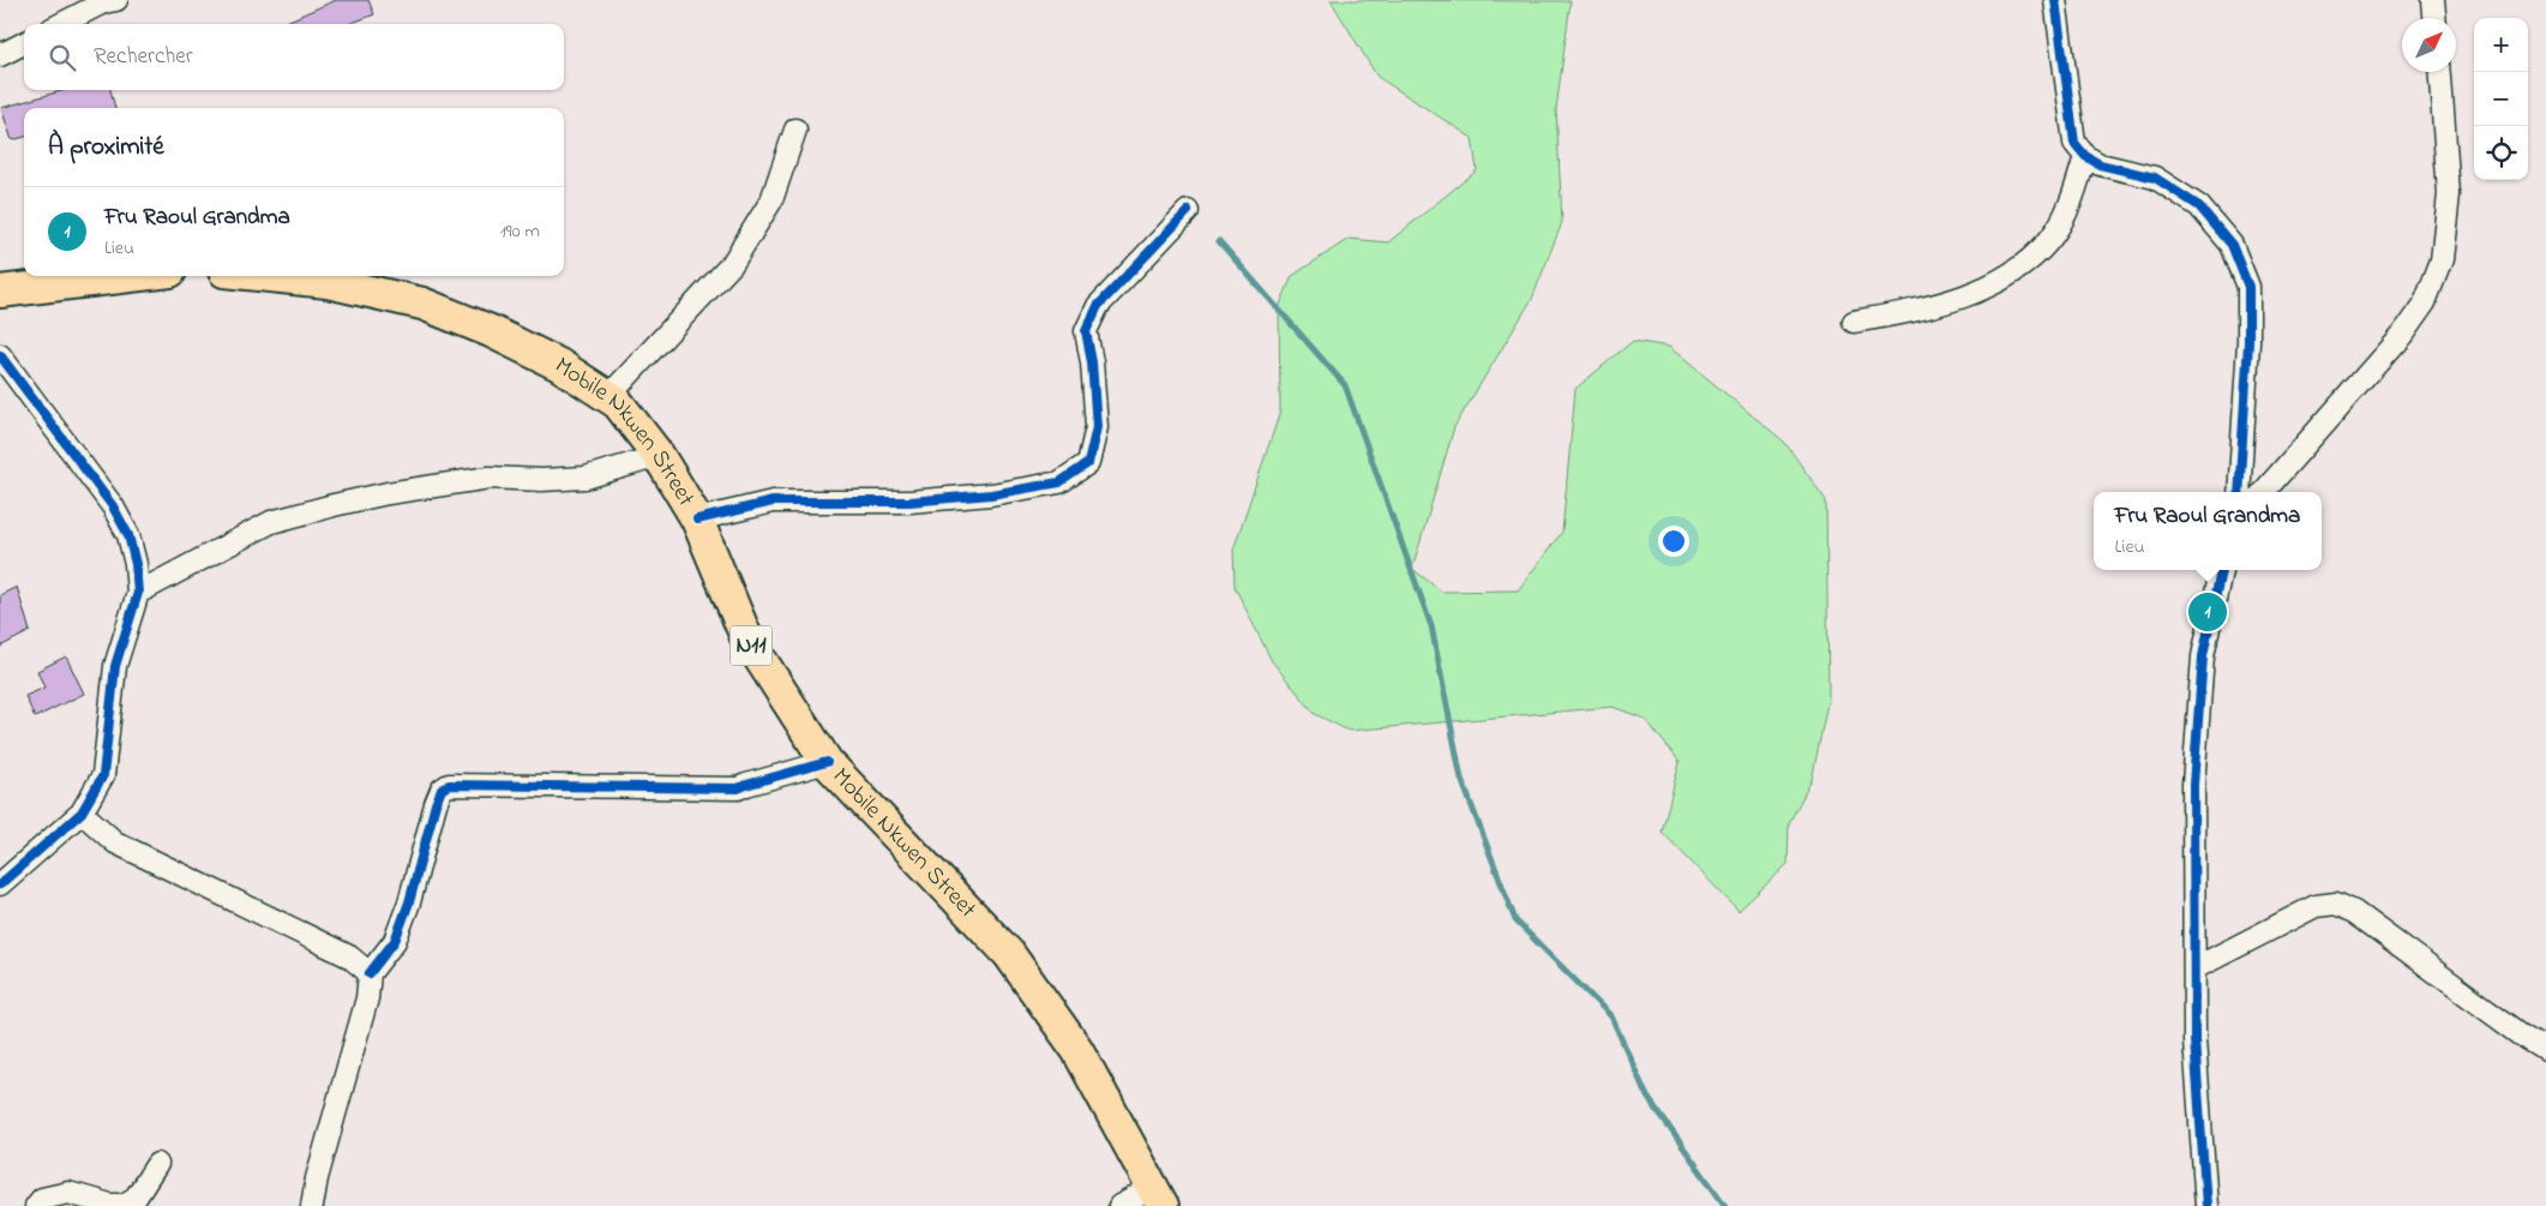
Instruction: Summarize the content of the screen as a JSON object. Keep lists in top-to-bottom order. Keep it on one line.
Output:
{"streets":{"highway":["Mobile Nkwen Street","N11"]},"north":"top right","page":{"map_buttons":["+","−"],"search":"Rechercher","heading":"À proximité","list":[{"mark":"1","name":"Fru Raoul Grandma","note":"Lieu","value":"190 m"}],"popup":["Fru Raoul Grandma","Lieu"],"pins":"1"}}
